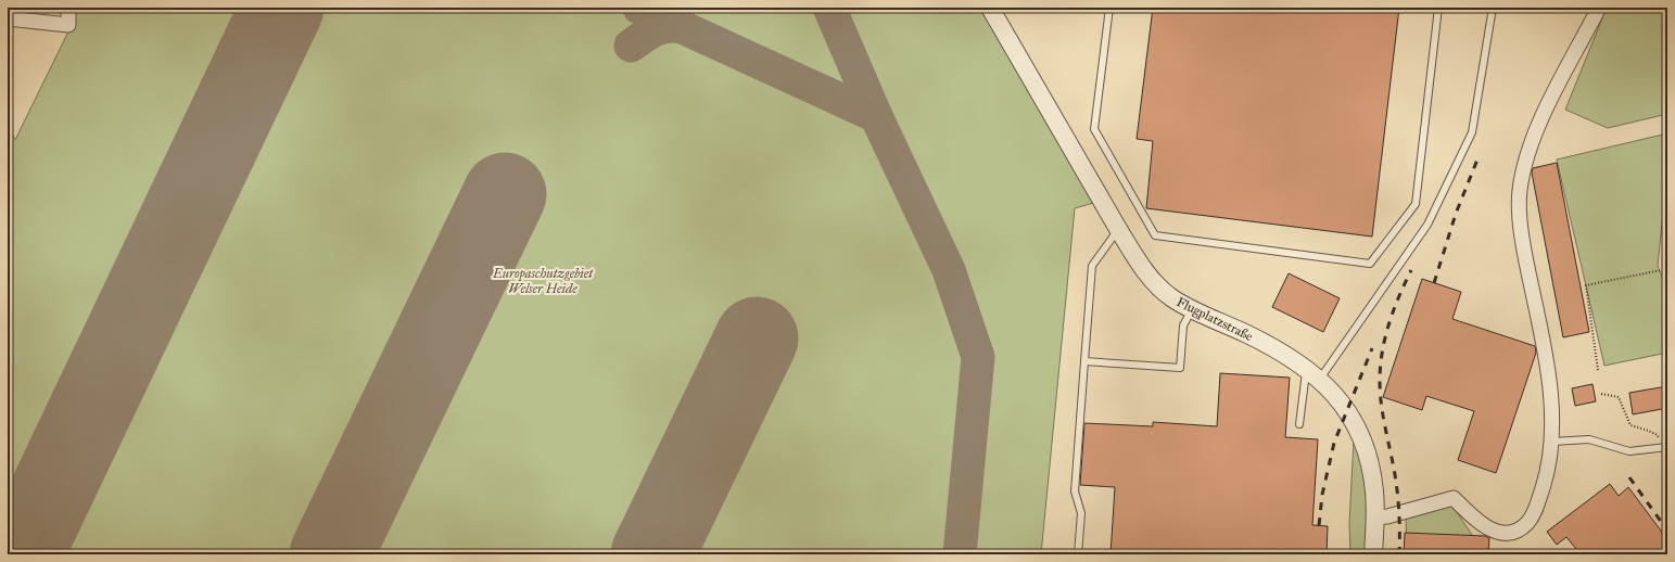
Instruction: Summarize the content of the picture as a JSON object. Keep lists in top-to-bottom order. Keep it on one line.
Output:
{"streets":{"street":["Flugplatzstraße"]},"parks":["Europaschutzgebiet Welser Heide"]}
